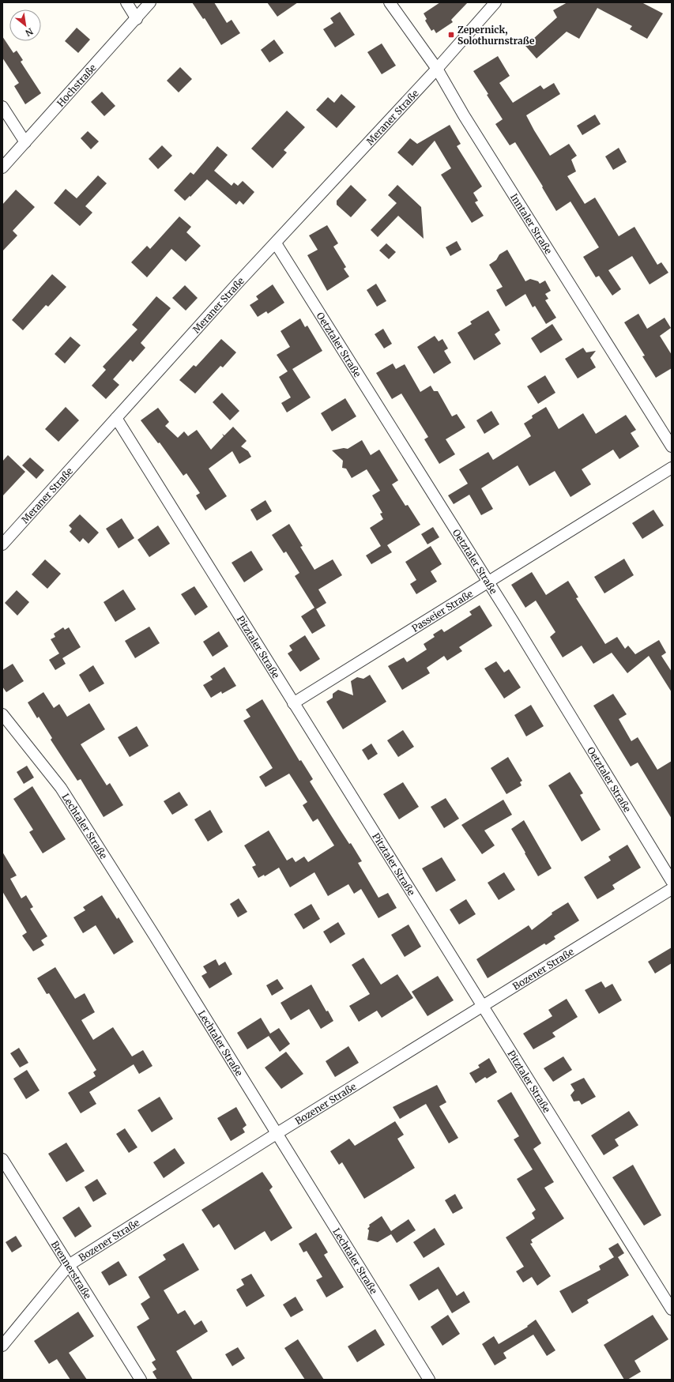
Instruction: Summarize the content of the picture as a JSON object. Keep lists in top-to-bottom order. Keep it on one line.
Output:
{"streets":{"street":["Hochstraße","Meraner Straße","Inntaler Straße","Oetztaler Straße","Passeier Straße","Pitztaler Straße","Lechtaler Straße","Bozener Straße","Brennerstraße"]},"crossings":[["Meraner Straße","Inntaler Straße"],["Meraner Straße","Oetztaler Straße"],["Meraner Straße","Pitztaler Straße"],["Oetztaler Straße","Passeier Straße"],["Passeier Straße","Pitztaler Straße"],["Pitztaler Straße","Bozener Straße"],["Lechtaler Straße","Bozener Straße"],["Bozener Straße","Brennerstraße"]],"places":{"transit":["Zepernick, Solothurnstraße"]},"north":"bottom right"}
